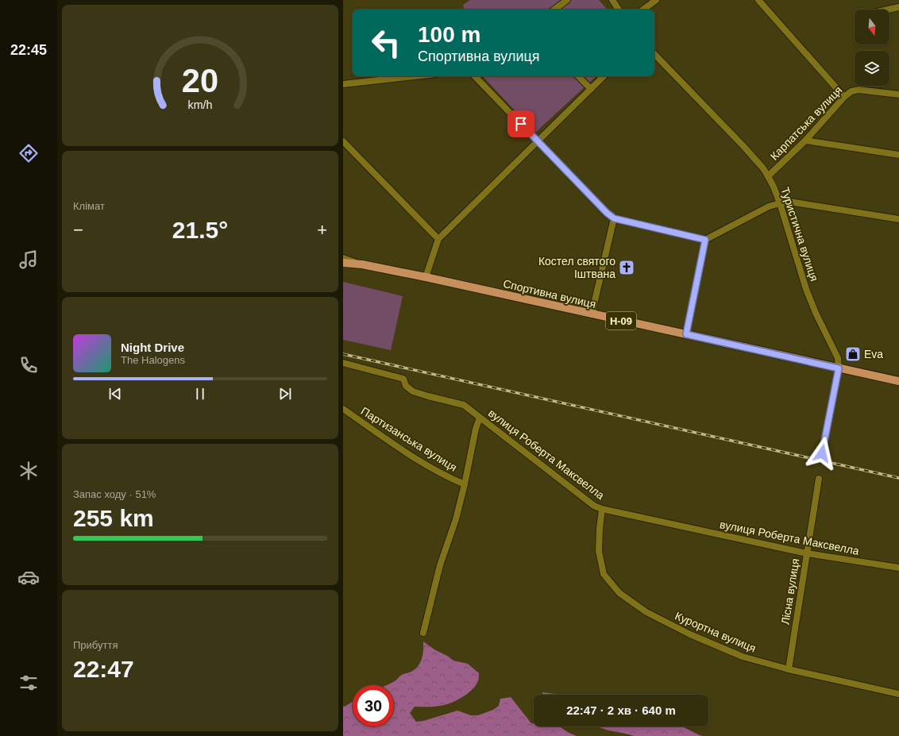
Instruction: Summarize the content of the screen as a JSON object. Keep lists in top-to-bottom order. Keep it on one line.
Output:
{"streets":{"main road":["Спортивна вулиця","Н-09"],"street":["Карпатська вулиця","Туристична вулиця","Партизанська вулиця","вулиця Роберта Максвелла","Лісна вулиця","Курортна вулиця"]},"crossings":[["Карпатська вулиця","Туристична вулиця"],["Туристична вулиця","Спортивна вулиця"],["вулиця Роберта Максвелла","Лісна вулиця"],["вулиця Роберта Максвелла","Курортна вулиця"],["Лісна вулиця","Курортна вулиця"]],"places":{"church":["Костел святого Іштвана"],"shop":["Eva"]},"north":"bottom","page":{"tabs":"22:45","turn":["100 m","Спортивна вулиця"],"tile":["Клімат",["Запас ходу · 51%","255 km"],["Прибуття","22:47"]],"heat":["−","21.5°","+"],"song":["Night Drive","The Halogens"],"limit":"30","trip":"22:47 · 2 хв · 640 m","gauge":["20","km/h"]}}
